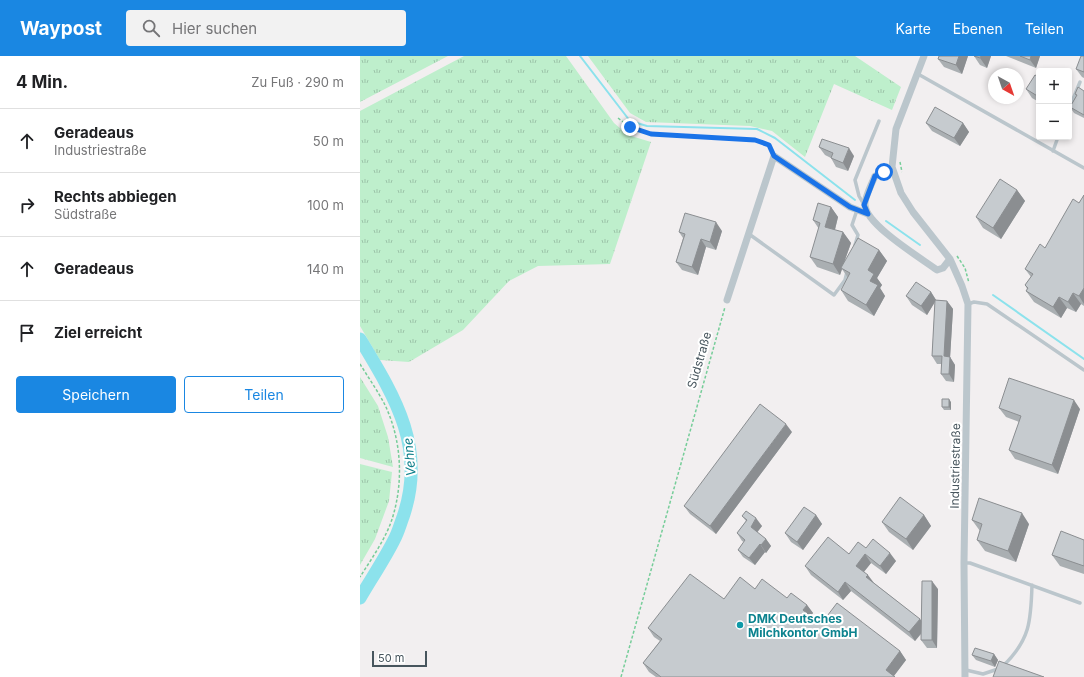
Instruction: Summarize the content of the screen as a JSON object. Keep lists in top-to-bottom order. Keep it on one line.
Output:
{"streets":{"street":["Industriestraße"],"path":["Südstraße"]},"water":["Vehne"],"places":["DMK Deutsches Milchkontor GmbH"],"scale_bar":"50 m","north":"bottom right","page":{"header":"Waypost","search":"Hier suchen","nav":["Karte","Ebenen","Teilen"],"heading":["4 Min.","Zu Fuß · 290 m"],"map_buttons":["+","−"],"list":[["Geradeaus","Industriestraße","50 m"],["Rechts abbiegen","Südstraße","100 m"],["Geradeaus","140 m"],"Ziel erreicht"],"buttons":["Speichern","Teilen"],"scale":"50 m"}}
